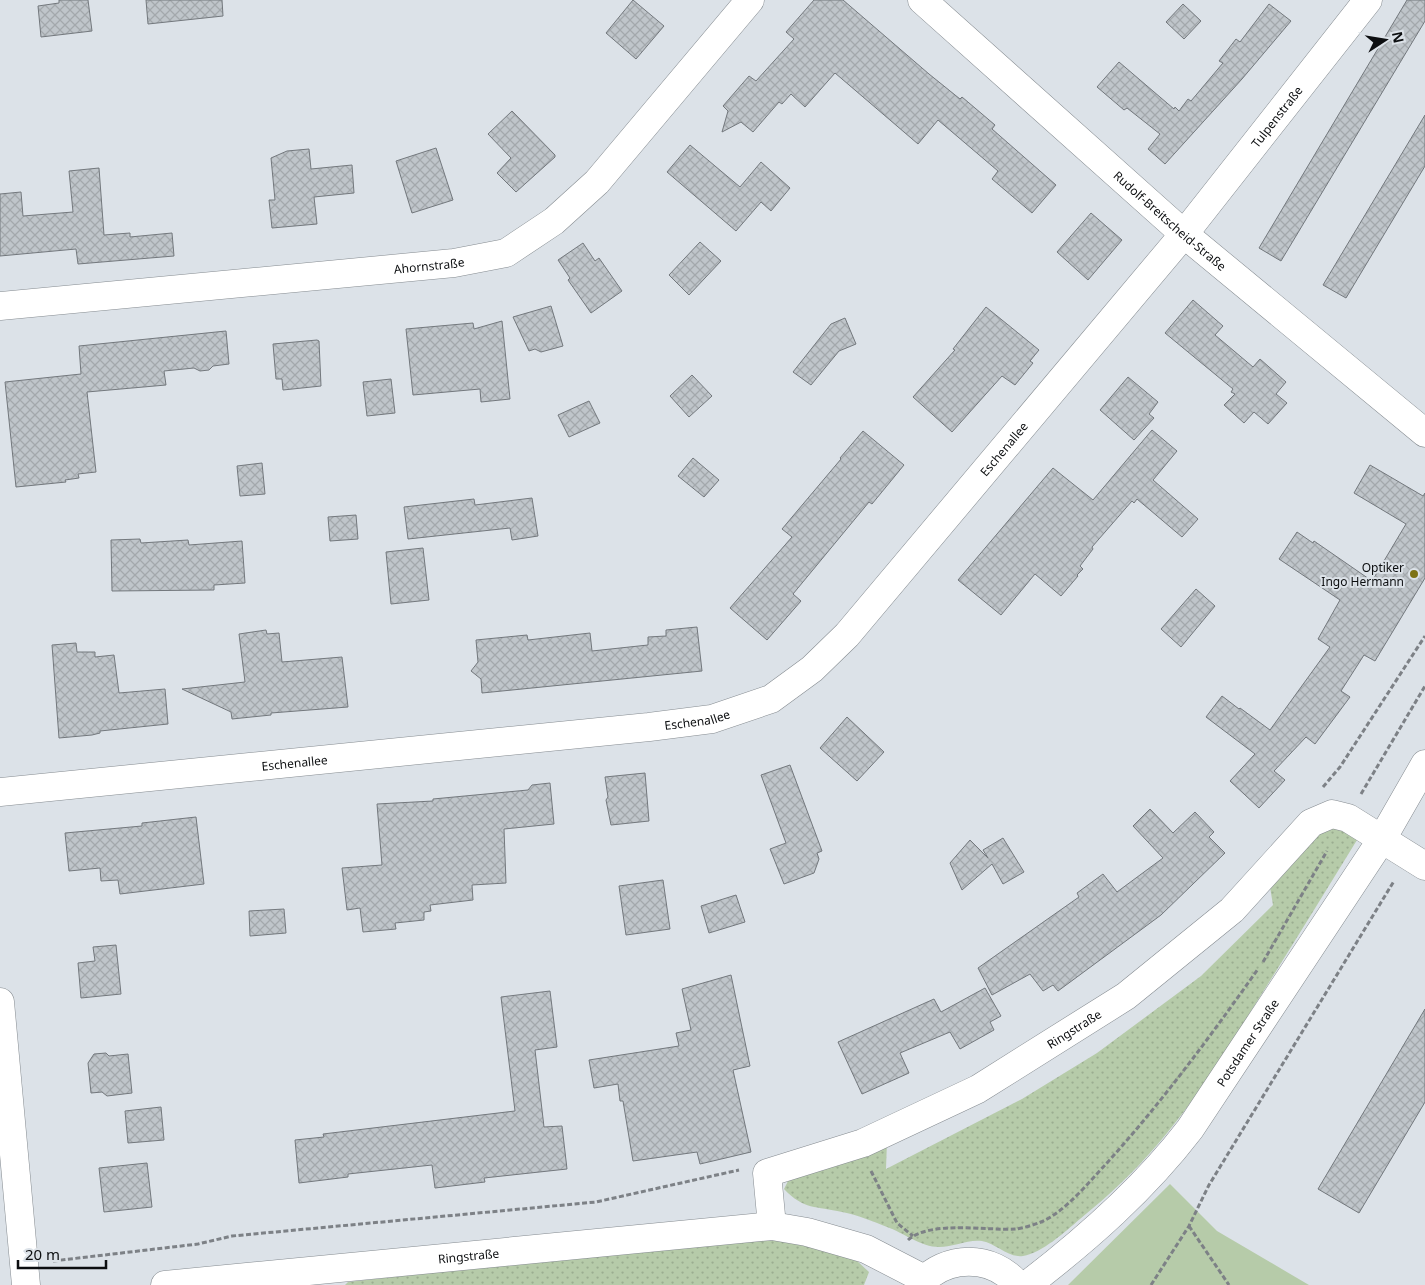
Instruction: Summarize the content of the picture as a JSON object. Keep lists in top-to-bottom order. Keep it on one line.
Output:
{"streets":{"street":["Tulpenstraße","Rudolf-Breitscheid-Straße","Ahornstraße","Eschenallee","Ringstraße","Potsdamer Straße"]},"crossings":[["Tulpenstraße","Rudolf-Breitscheid-Straße"],["Tulpenstraße","Eschenallee"],["Rudolf-Breitscheid-Straße","Eschenallee"]],"places":["Optiker Ingo Hermann"],"scale_bar":"20 m","north":"right"}
